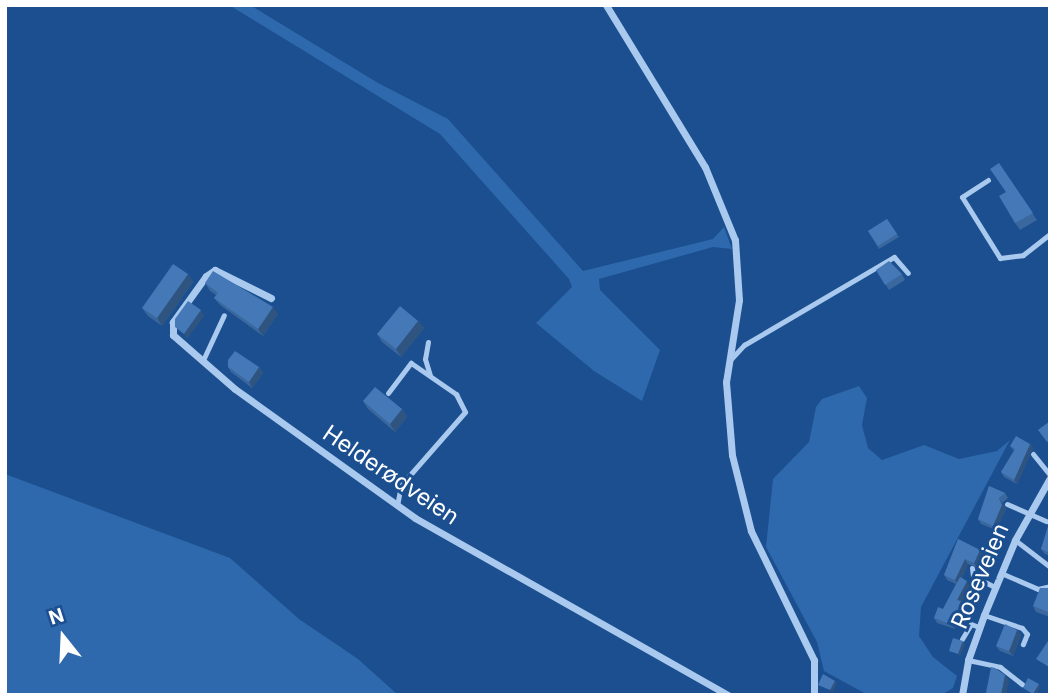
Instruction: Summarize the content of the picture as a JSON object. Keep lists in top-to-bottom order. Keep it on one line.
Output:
{"streets":{"street":["Helderødveien","Roseveien"]},"north":"top"}
